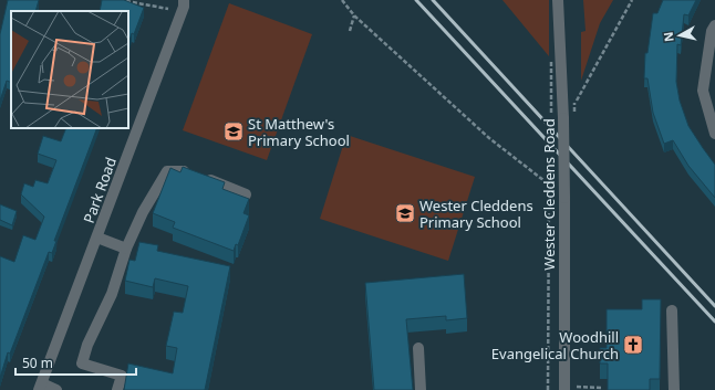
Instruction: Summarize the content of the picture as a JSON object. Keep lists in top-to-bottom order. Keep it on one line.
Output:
{"streets":{"street":["Park Road","Wester Cleddens Road"]},"places":{"school or university":["St Matthew's Primary School","Wester Cleddens Primary School"],"church":["Woodhill Evangelical Church"]},"scale_bar":"50 m","north":"left"}
